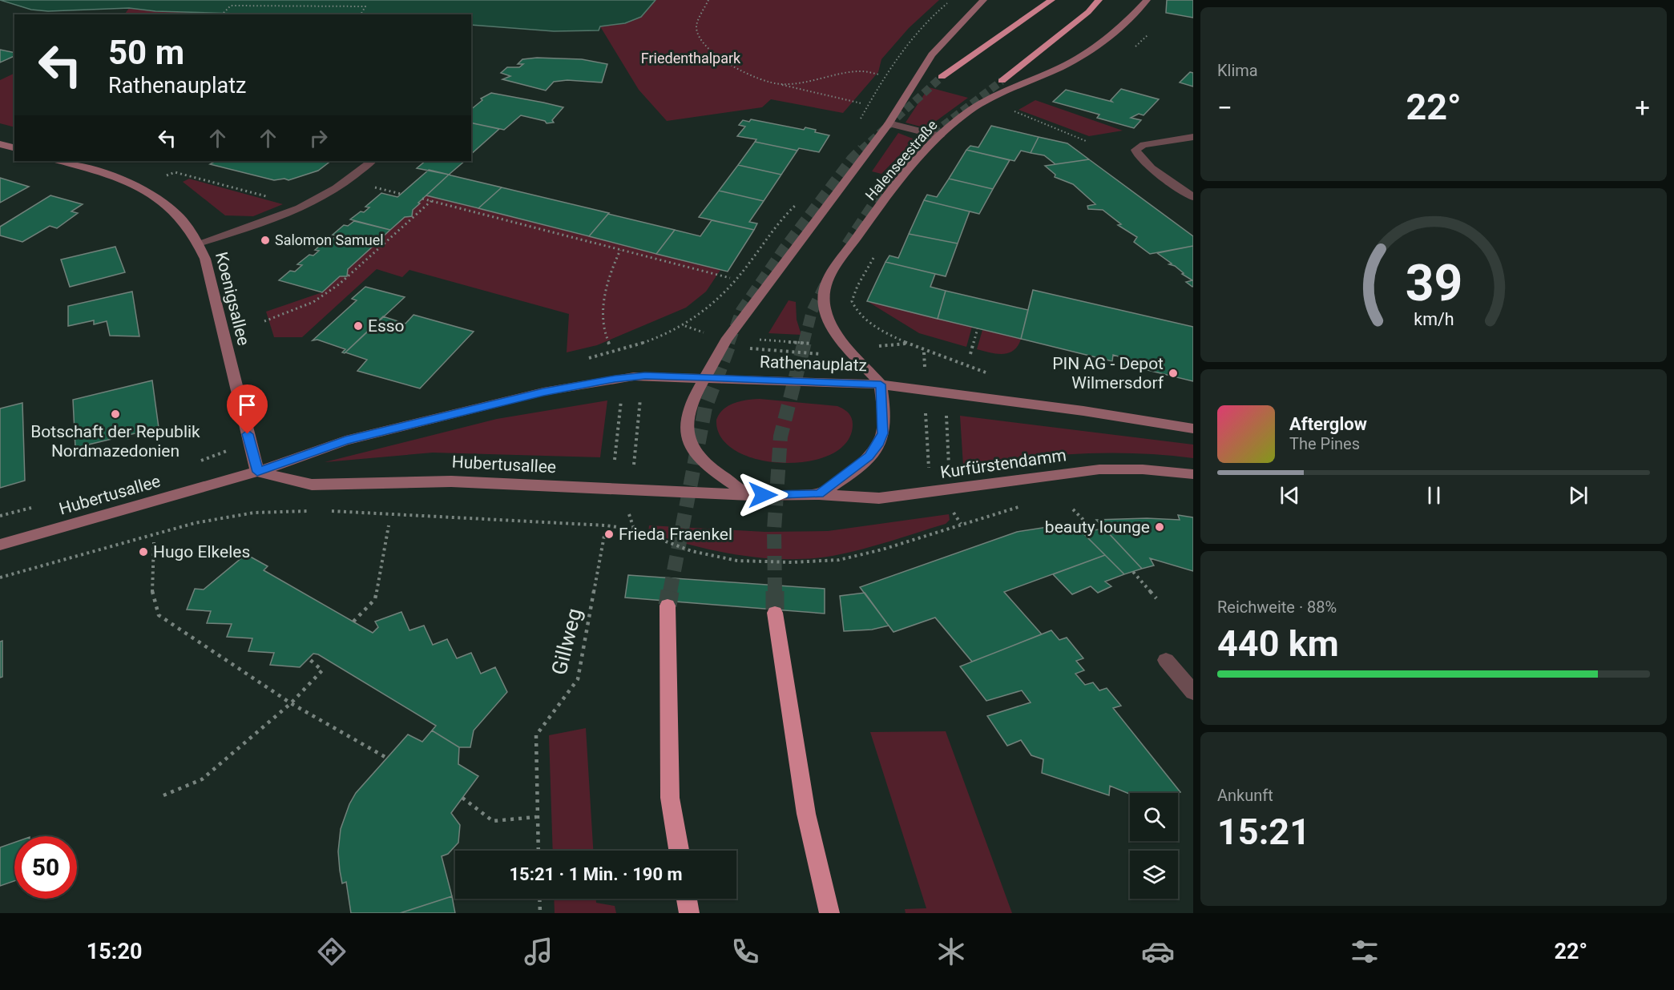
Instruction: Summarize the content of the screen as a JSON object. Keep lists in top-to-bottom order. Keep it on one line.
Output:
{"streets":{"main road":["Halenseestraße","Koenigsallee","Rathenauplatz","Kurfürstendamm","Hubertusallee"],"path":["Gillweg"]},"crossings":[["Halenseestraße","Rathenauplatz"],["Halenseestraße","Hubertusallee"],["Koenigsallee","Hubertusallee"],["Rathenauplatz","Kurfürstendamm"],["Rathenauplatz","Hubertusallee"]],"parks":["Friedenthalpark"],"places":["Salomon Samuel","Esso","PIN AG - Depot Wilmersdorf","Botschaft der Republik Nordmazedonien","beauty lounge","Frieda Fraenkel","Hugo Elkeles"],"page":{"tile":["Klima",["Reichweite · 88%","440 km"],["Ankunft","15:21"]],"turn":["50 m","Rathenauplatz"],"heat":["−","22°","+"],"song":["Afterglow","The Pines"],"limit":"50","trip":"15:21 · 1 Min. · 190 m","tabs":["15:20","22°"],"gauge":["39","km/h"]}}
